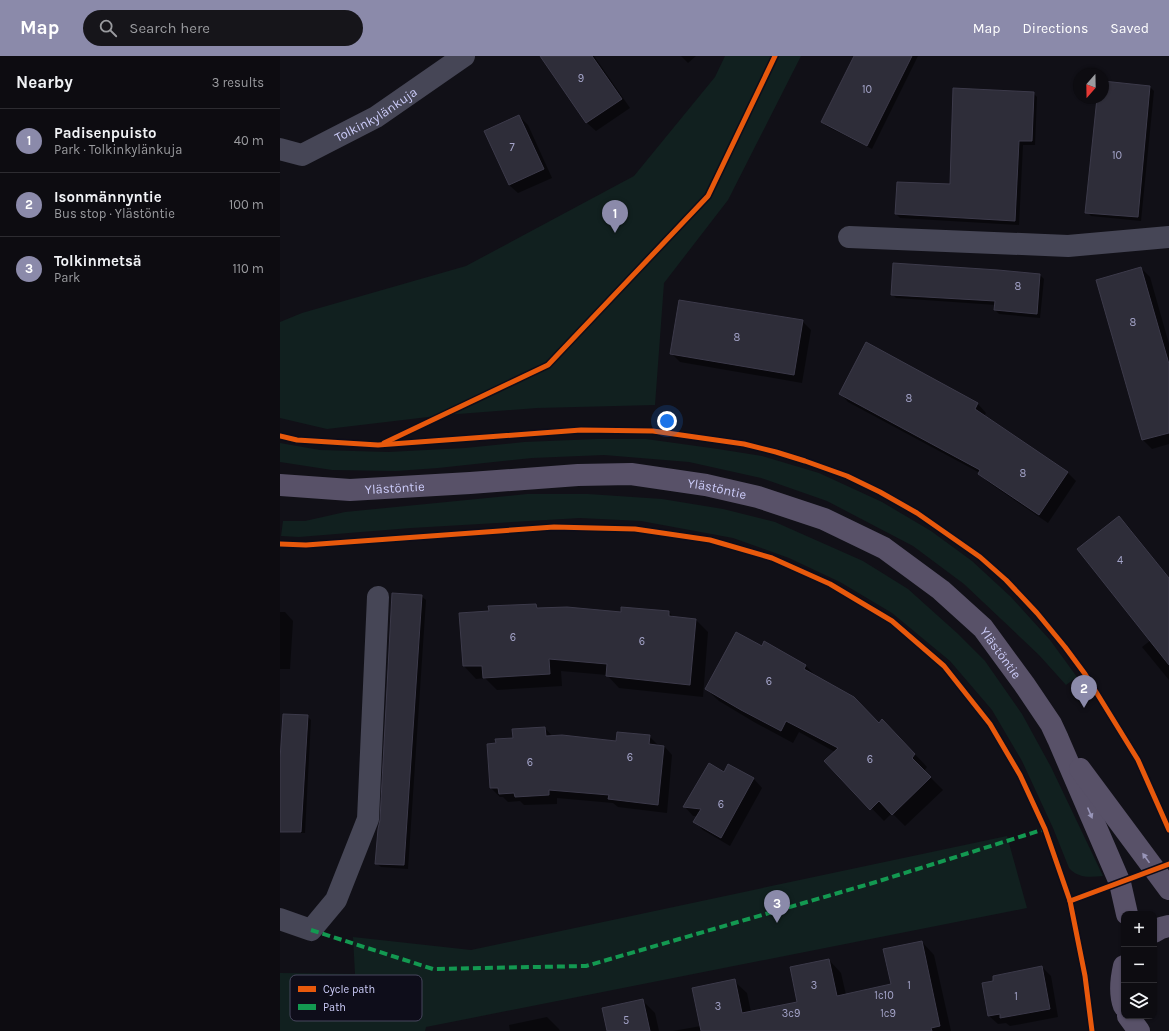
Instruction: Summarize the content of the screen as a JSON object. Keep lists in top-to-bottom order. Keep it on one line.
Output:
{"streets":{"main road":["Ylästöntie"],"street":["Tolkinkylänkuja"]},"house_numbers":["9","10","7","10","8","8","8","8","8","4","6","6","6","6","6","6","6","3","1","1c10","1","3","3c9","1c9","5"],"legend":["Cycle path","Path"],"north":"bottom","page":{"header":"Map","search":"Search here","nav":["Map","Directions","Saved"],"heading":["Nearby","3 results"],"list":[{"mark":"1","name":"Padisenpuisto","note":"Park · Tolkinkylänkuja","value":"40 m"},{"mark":"2","name":"Isonmännyntie","note":"Bus stop · Ylästöntie","value":"100 m"},{"mark":"3","name":"Tolkinmetsä","note":"Park","value":"110 m"}],"pins":["1","2","3"],"map_buttons":["+","−"]}}
